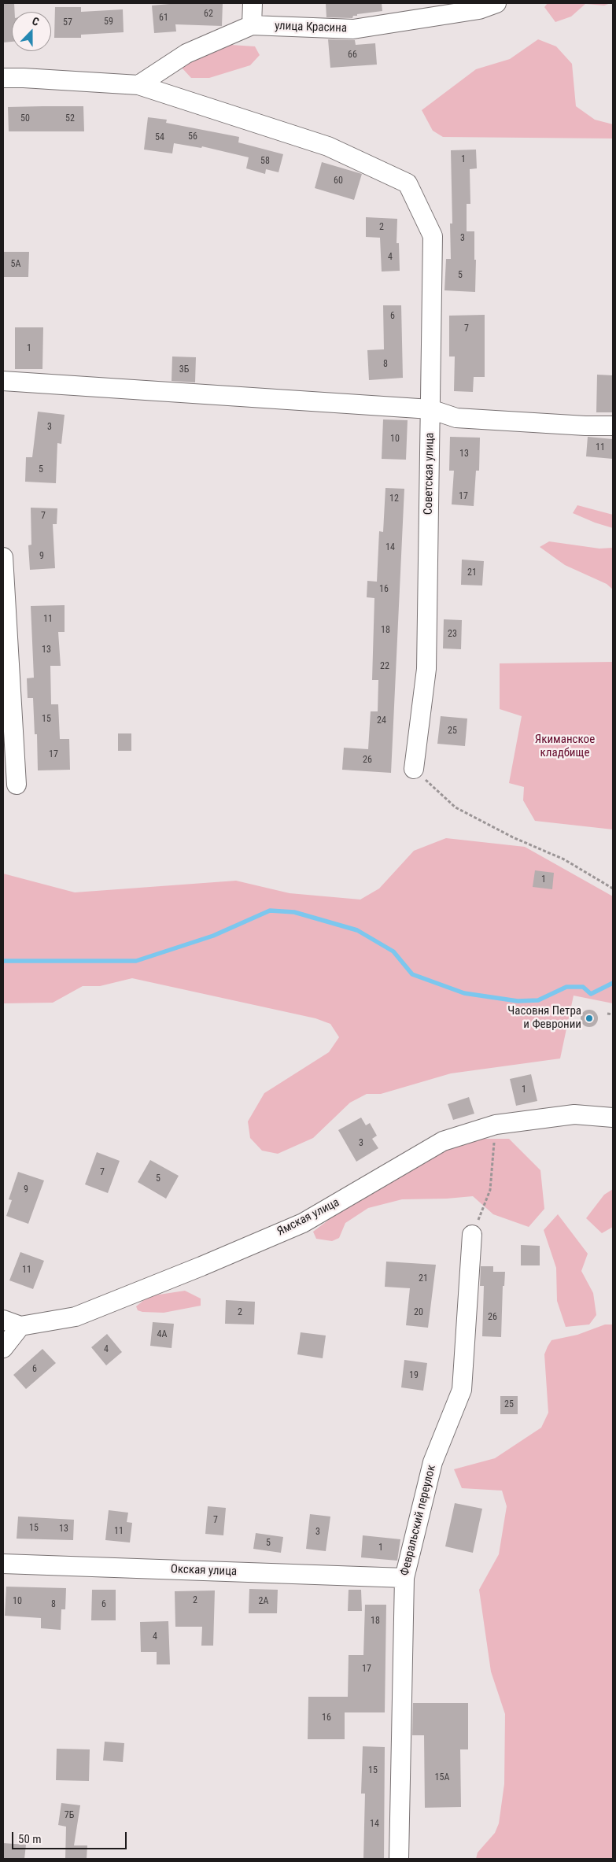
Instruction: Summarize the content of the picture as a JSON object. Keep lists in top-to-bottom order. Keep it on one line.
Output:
{"streets":{"street":["улица Красина","Советская улица","Ямская улица","Февральский переулок","Окская улица"]},"crossings":[["улица Красина","Советская улица"],["Февральский переулок","Окская улица"]],"parks":["Якиманское кладбище"],"places":["Часовня Петра и Февронии"],"house_numbers":["62","61","59","57","66","50","52","56","54","1","58","60","2","3","4","5А","5","6","7","1","8","3Б","3","10","11","13","5","17","12","7","14","9","21","16","11","18","23","13","22","15","24","25","17","26","1","1","3","7","5","9","11","21","2","20","26","4А","4","6","19","25","7","15","13","11","3","5","1","2","10","2А","8","6","18","4","17","16","15","15А","7Б","14"],"scale_bar":"50 m","north":"top"}
